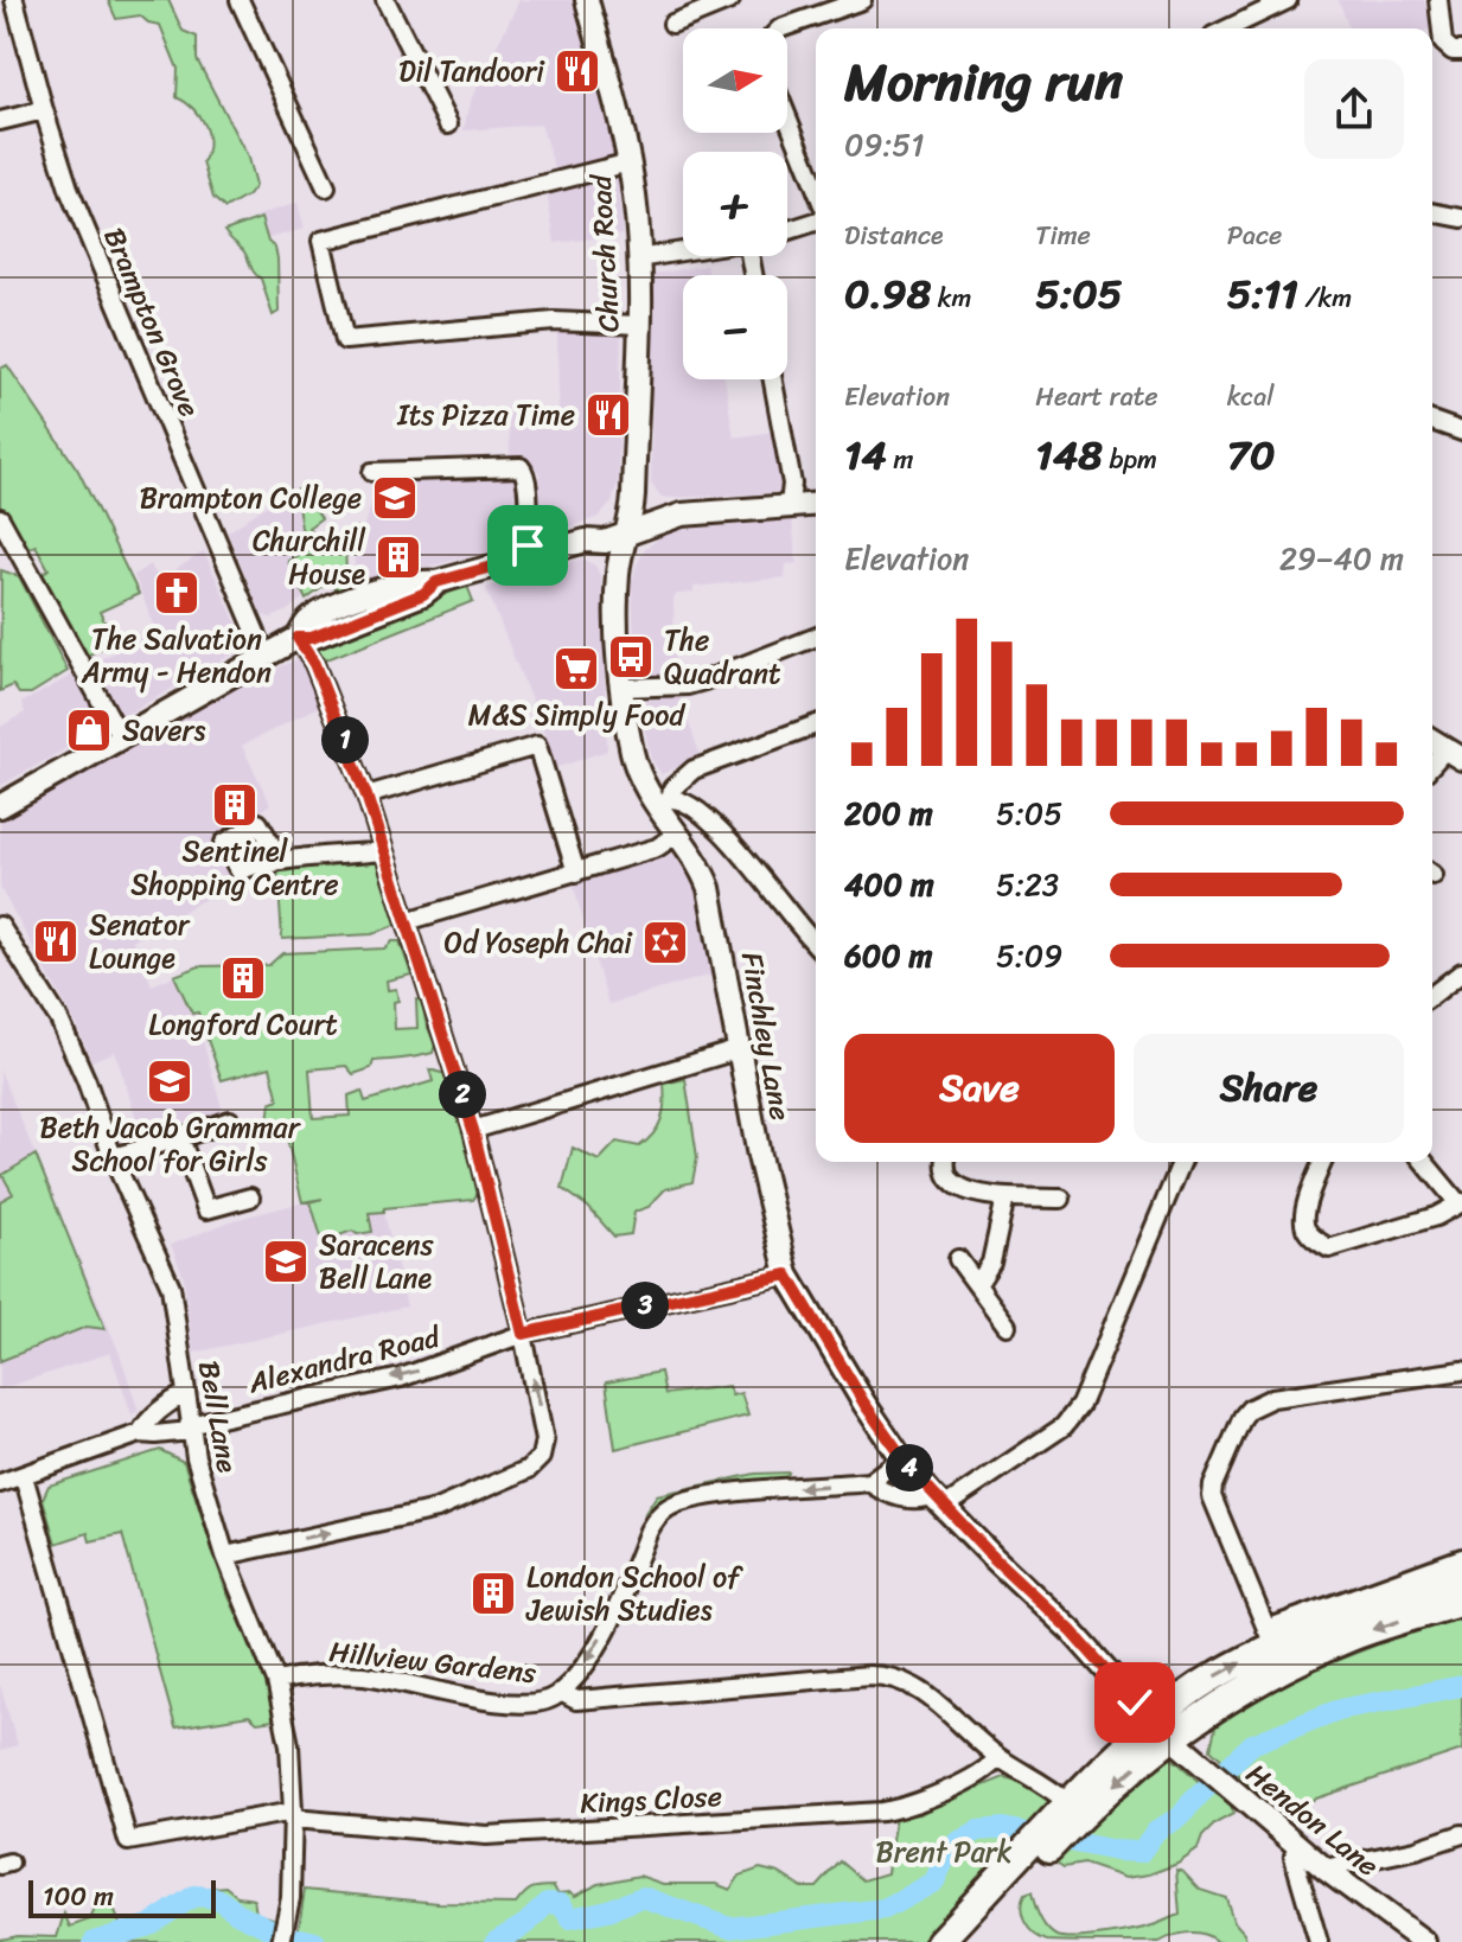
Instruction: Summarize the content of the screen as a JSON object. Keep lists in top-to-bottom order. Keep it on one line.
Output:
{"streets":{"main road":["Church Road","Finchley Lane","Hendon Lane"],"street":["Brampton Grove","Alexandra Road","Bell Lane","Hillview Gardens","Kings Close"]},"crossings":[["Church Road","Finchley Lane"],["Finchley Lane","Alexandra Road"],["Finchley Lane","Hillview Gardens"],["Finchley Lane","Hendon Lane"],["Alexandra Road","Bell Lane"],["Bell Lane","Hillview Gardens"],["Bell Lane","Kings Close"]],"one_way":["Alexandra Road","Hillview Gardens"],"parks":["Brent Park"],"places":{"restaurant":["Dil Tandoori","Its Pizza Time","Senator Lounge"],"school or university":["Brampton College","Beth Jacob Grammar School for Girls","Saracens Bell Lane"],"building":["Churchill House","Sentinel Shopping Centre","Longford Court","London School of Jewish Studies"],"church":["The Salvation Army - Hendon"],"bus stop":["The Quadrant"],"supermarket":["M&S Simply Food"],"shop":["Savers"],"synagogue":["Od Yoseph Chai"]},"scale_bar":"100 m","north":"right","page":{"map_buttons":["+","−"],"heading":["Morning run","09:51"],"stats":[["Distance","0.98 km"],["Time","5:05"],["Pace","5:11 /km"],["Elevation","14 m"],["Heart rate","148 bpm"],["kcal","70"]],"chart":["Elevation","29–40 m"],"pins":["1","2","3","4"],"list":[{"name":"200 m","note":"5:05"},{"name":"400 m","note":"5:23"},{"name":"600 m","note":"5:09"}],"buttons":["Save","Share"],"scale":"100 m"}}
